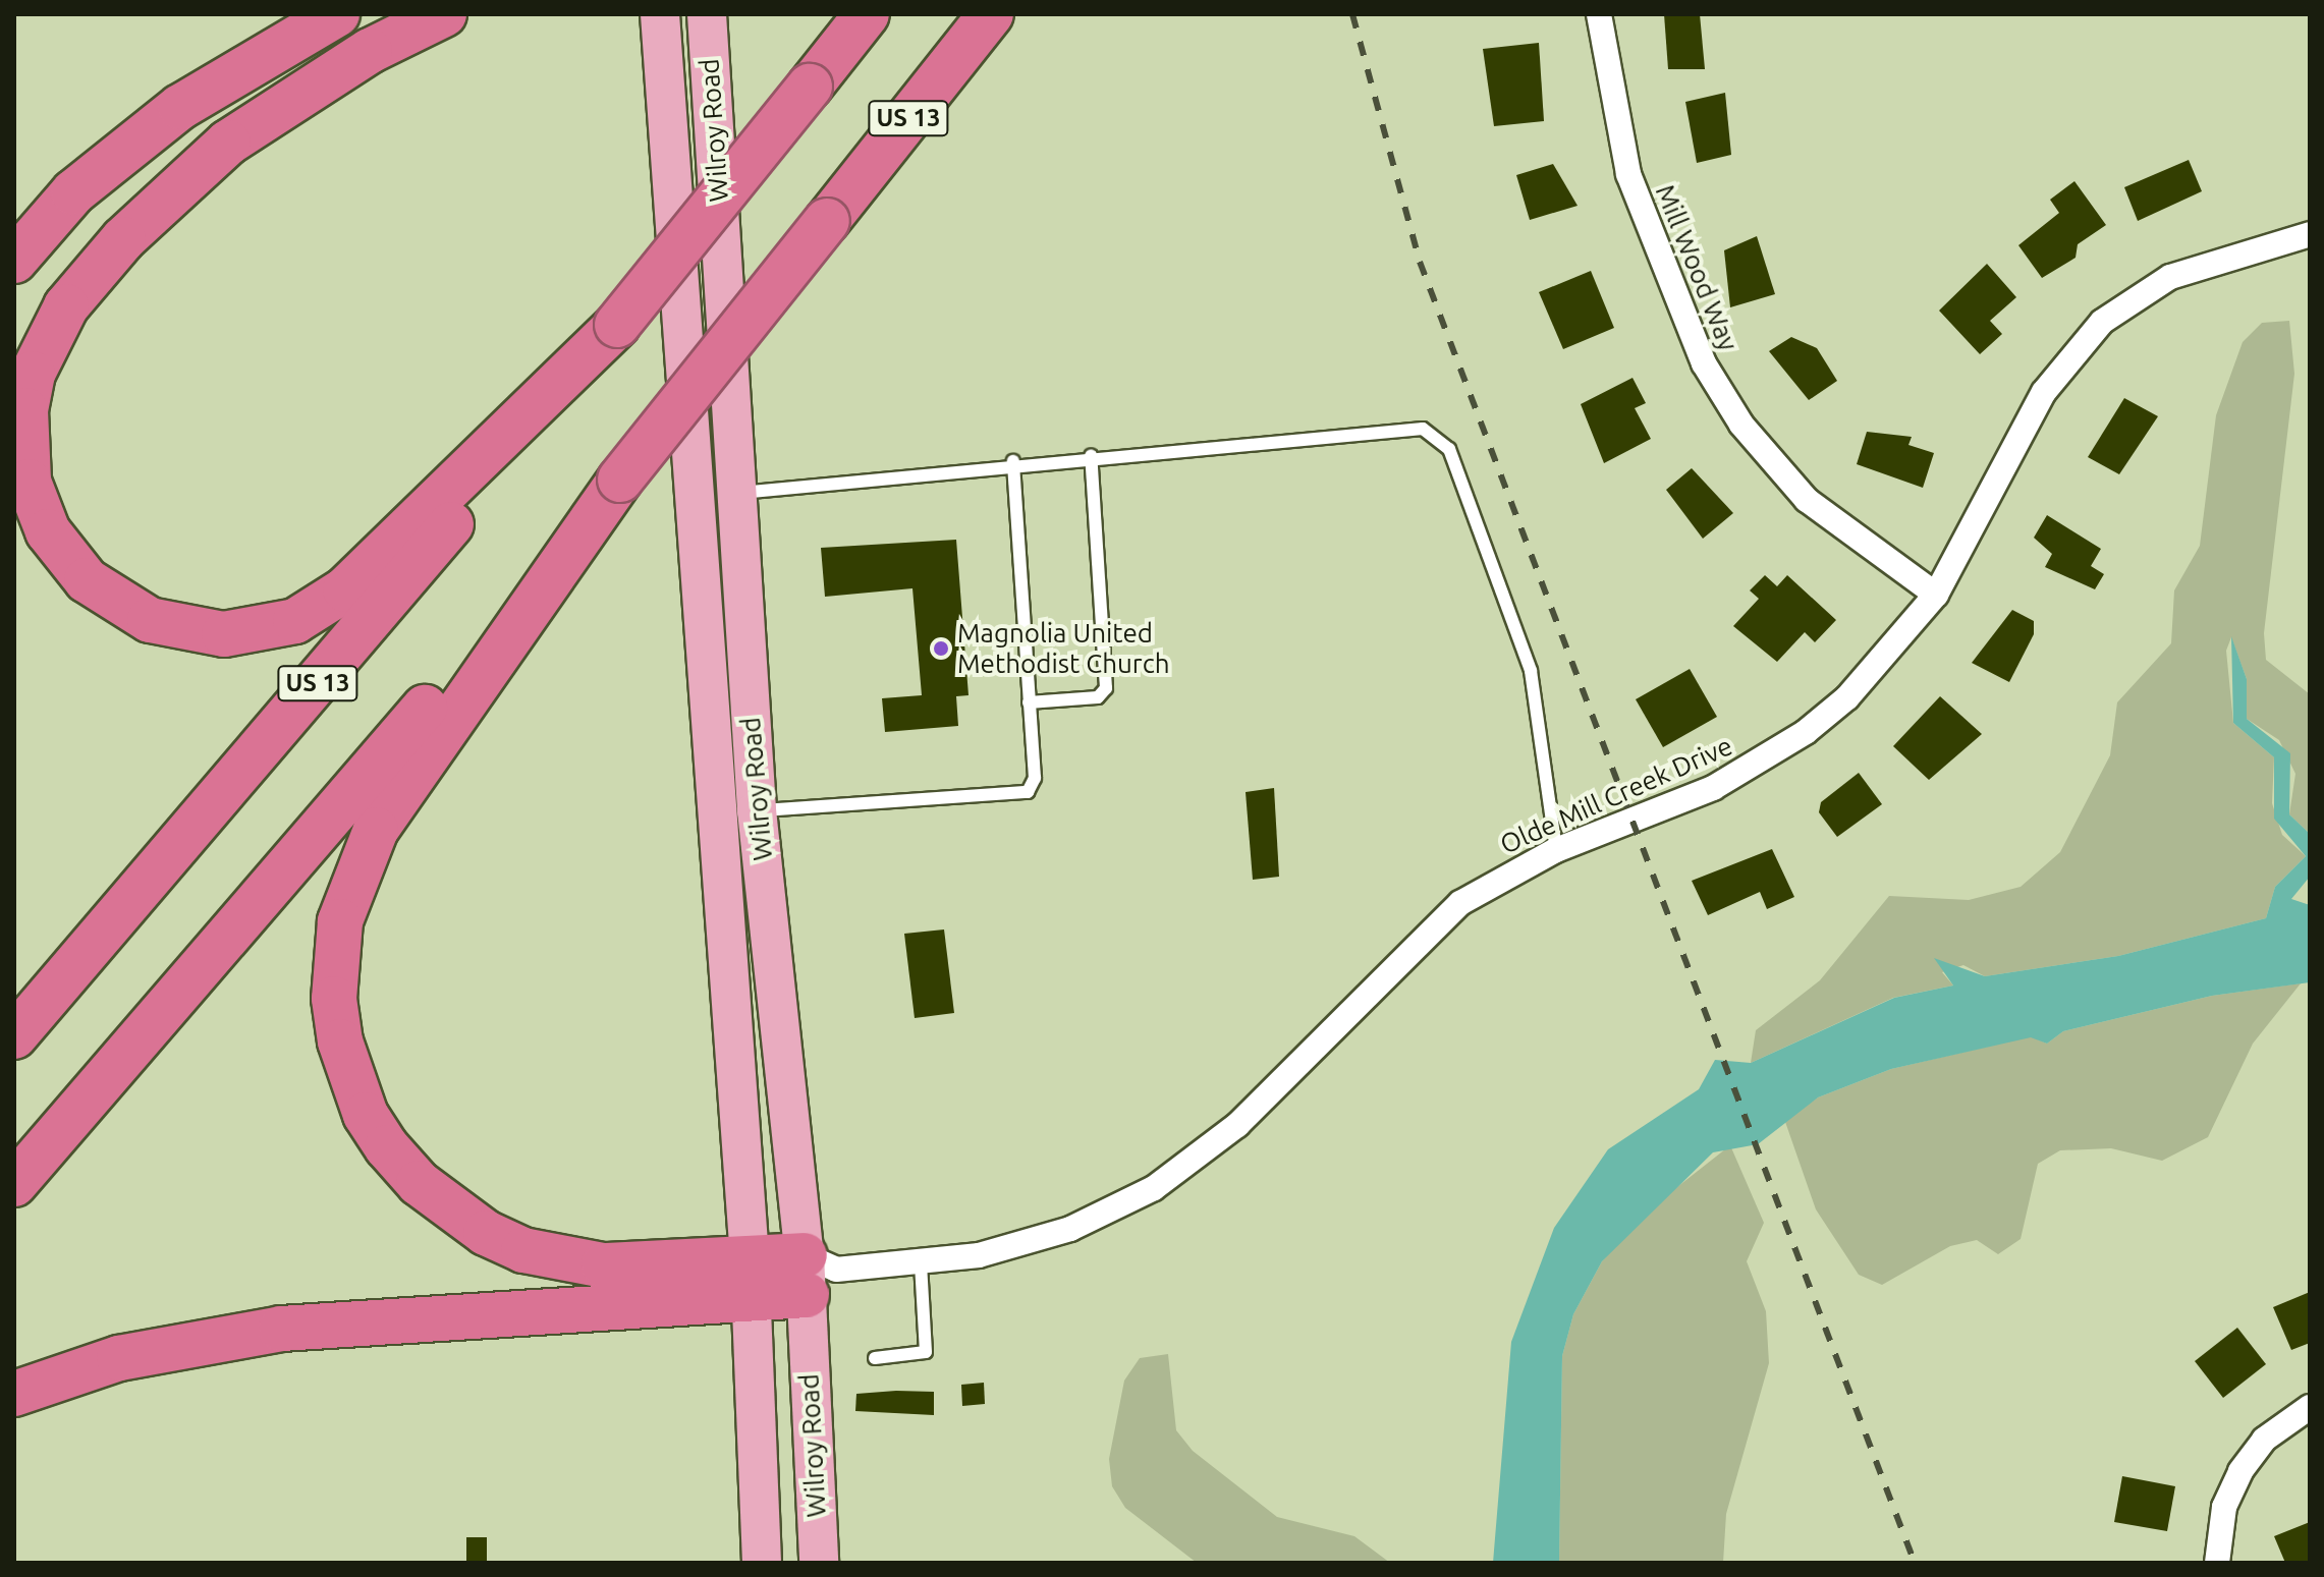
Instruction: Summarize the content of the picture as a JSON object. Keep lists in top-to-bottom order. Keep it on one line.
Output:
{"streets":{"highway":["US 13"],"main road":["Wilroy Road"],"street":["Mill Wood Way","Olde Mill Creek Drive"]},"crossings":[["Wilroy Road","Olde Mill Creek Drive"],["Mill Wood Way","Olde Mill Creek Drive"]],"places":["Magnolia United Methodist Church"]}
